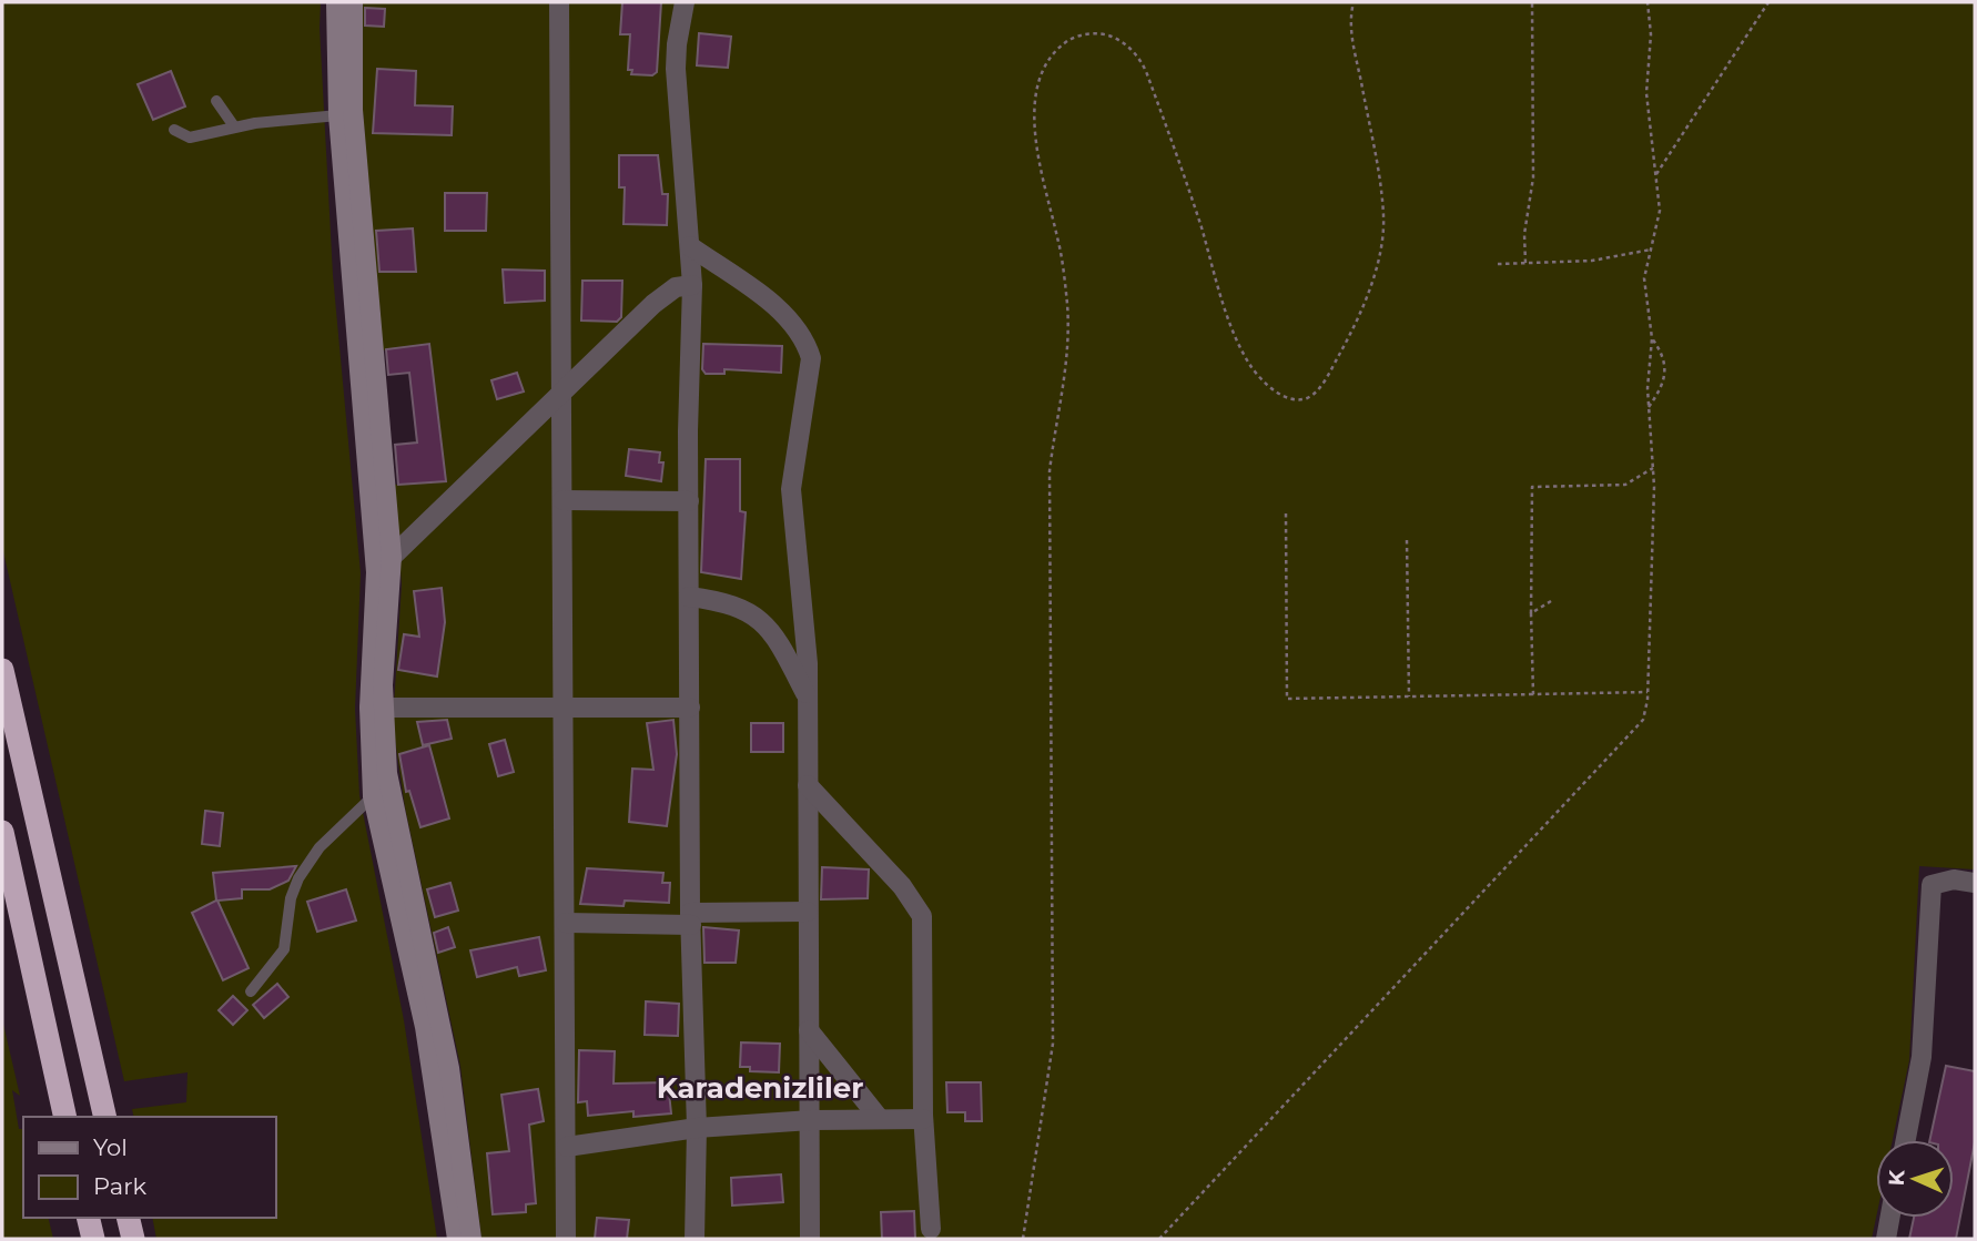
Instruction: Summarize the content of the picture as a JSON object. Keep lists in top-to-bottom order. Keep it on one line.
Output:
{"districts":["Karadenizliler"],"legend":["Yol","Park"],"north":"left"}
